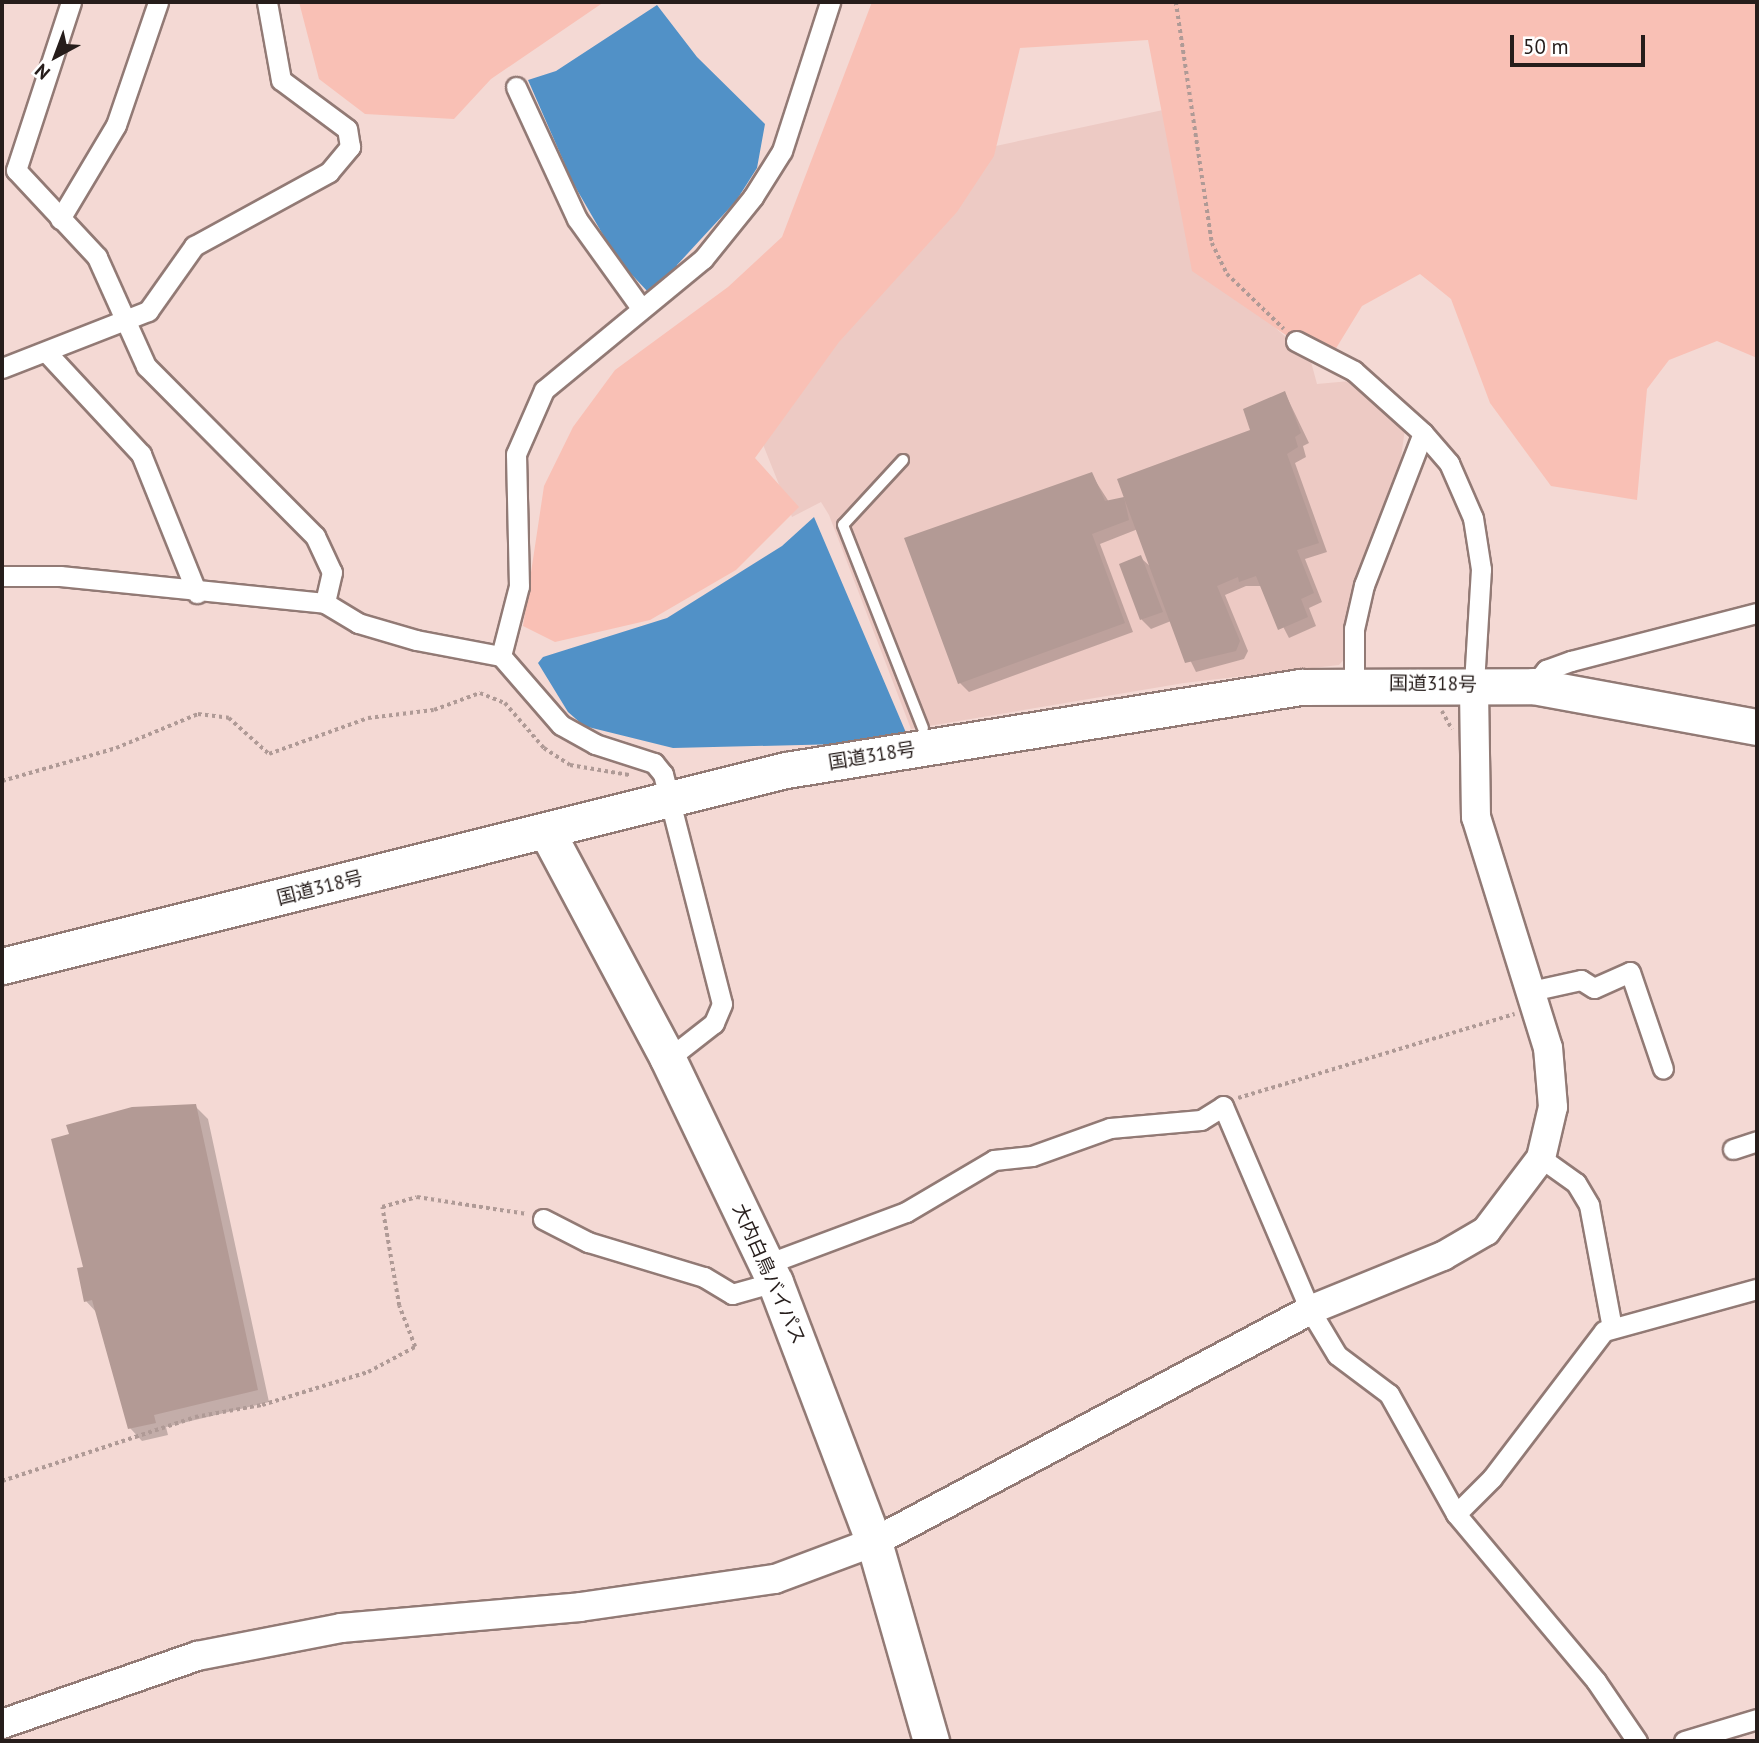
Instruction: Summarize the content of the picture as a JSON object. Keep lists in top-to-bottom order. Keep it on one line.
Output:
{"streets":{"highway":["国道318号","大内白鳥バイパス"]},"crossings":[["国道318号","大内白鳥バイパス"]],"scale_bar":"50 m","north":"bottom left"}
